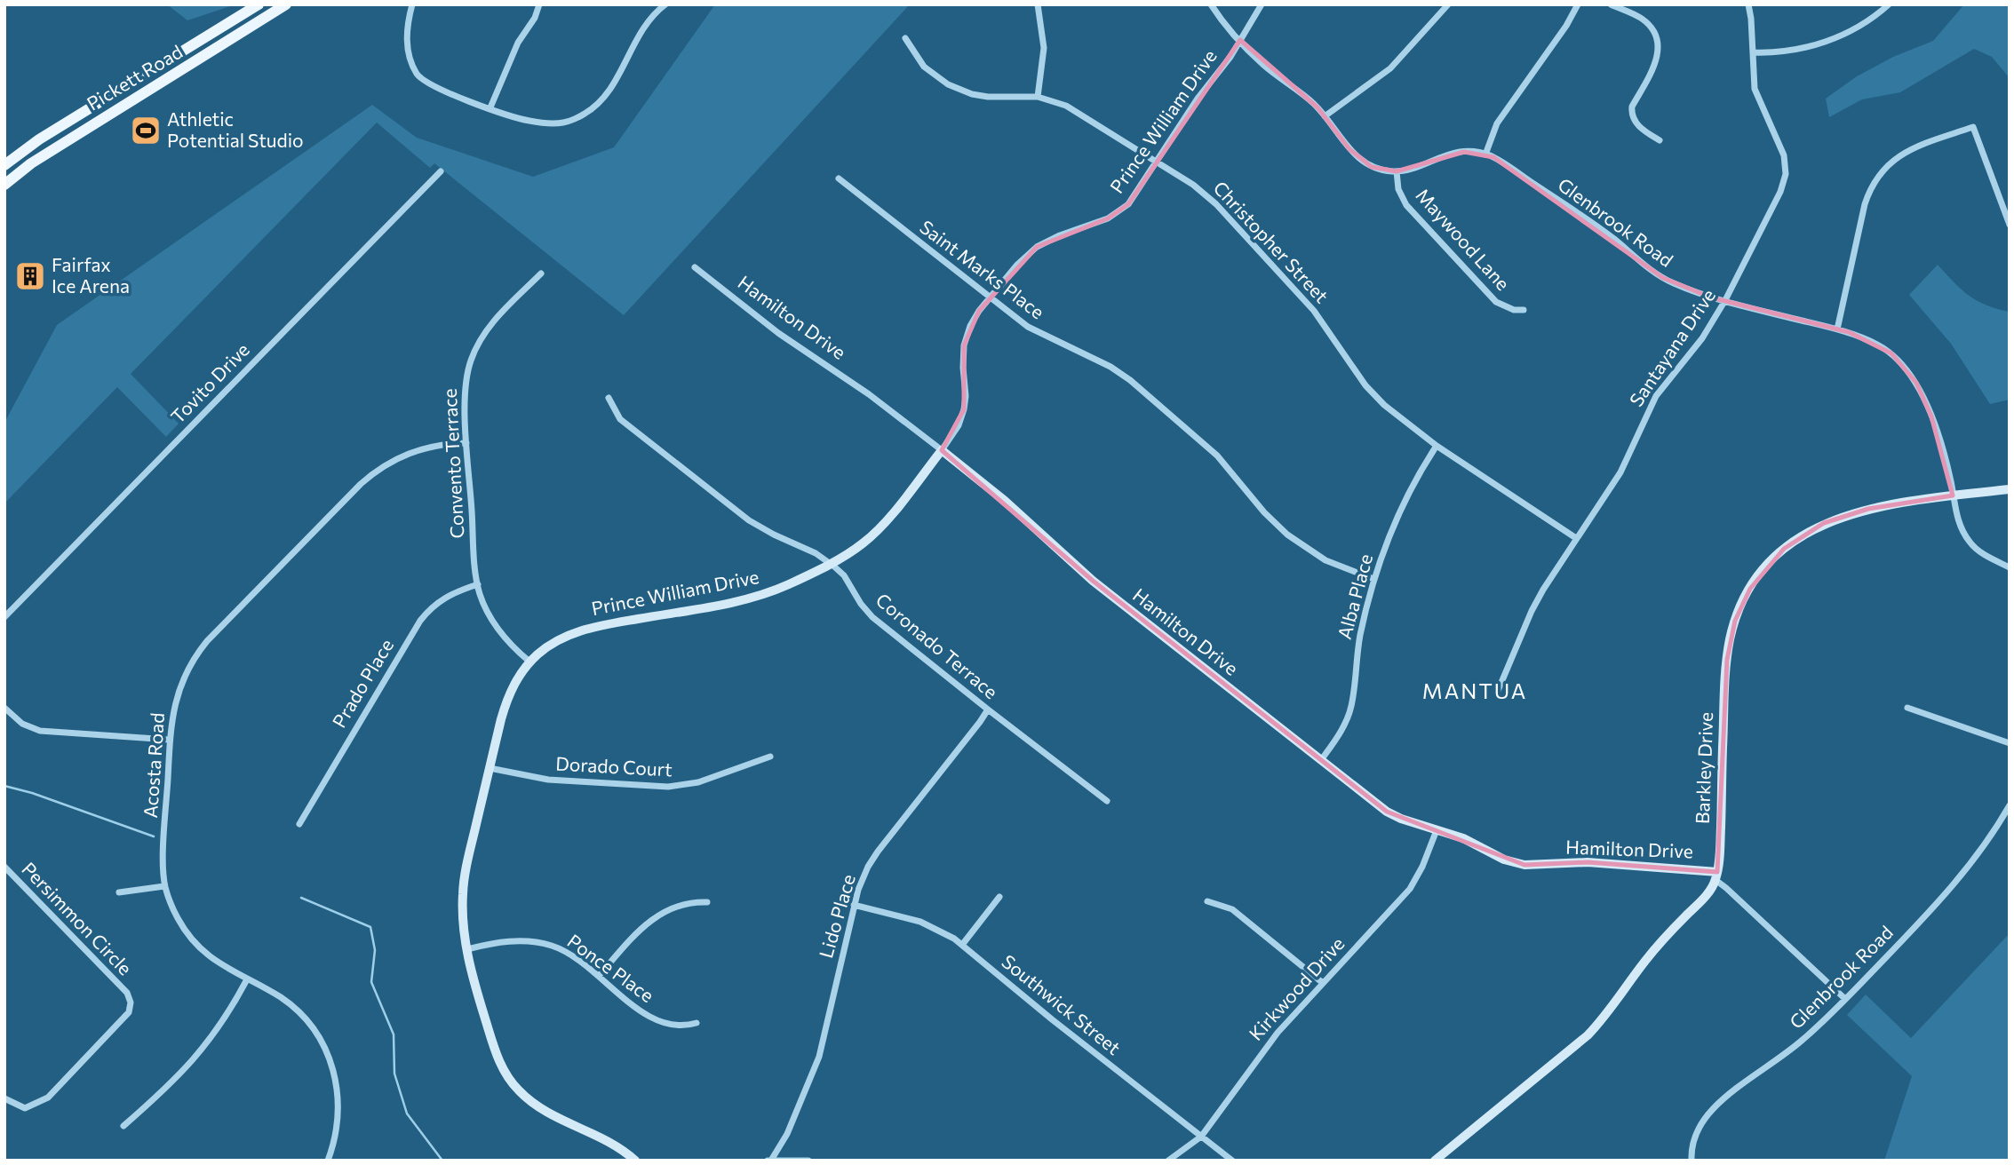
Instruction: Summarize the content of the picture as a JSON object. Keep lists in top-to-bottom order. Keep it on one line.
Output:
{"streets":{"main road":["Pickett Road"],"street":["Prince William Drive","Glenbrook Road","Maywood Lane","Christopher Street","Saint Marks Place","Hamilton Drive","Santayana Drive","Tovito Drive","Convento Terrace","Alba Place","Coronado Terrace","Prado Place","Acosta Road","Dorado Court","Barkley Drive","Lido Place","Persimmon Circle","Ponce Place","Kirkwood Drive","Southwick Street"]},"crossings":[["Prince William Drive","Christopher Street"],["Prince William Drive","Saint Marks Place"],["Prince William Drive","Hamilton Drive"],["Prince William Drive","Convento Terrace"],["Prince William Drive","Coronado Terrace"],["Prince William Drive","Dorado Court"],["Prince William Drive","Ponce Place"],["Glenbrook Road","Maywood Lane"],["Glenbrook Road","Santayana Drive"],["Glenbrook Road","Barkley Drive"],["Christopher Street","Santayana Drive"],["Christopher Street","Alba Place"],["Saint Marks Place","Alba Place"],["Hamilton Drive","Alba Place"],["Hamilton Drive","Barkley Drive"],["Hamilton Drive","Kirkwood Drive"],["Convento Terrace","Prado Place"],["Convento Terrace","Acosta Road"],["Coronado Terrace","Lido Place"],["Lido Place","Southwick Street"],["Kirkwood Drive","Southwick Street"]],"districts":["MANTUA"],"places":{"sports":["Athletic Potential Studio"],"building":["Fairfax Ice Arena"]}}
